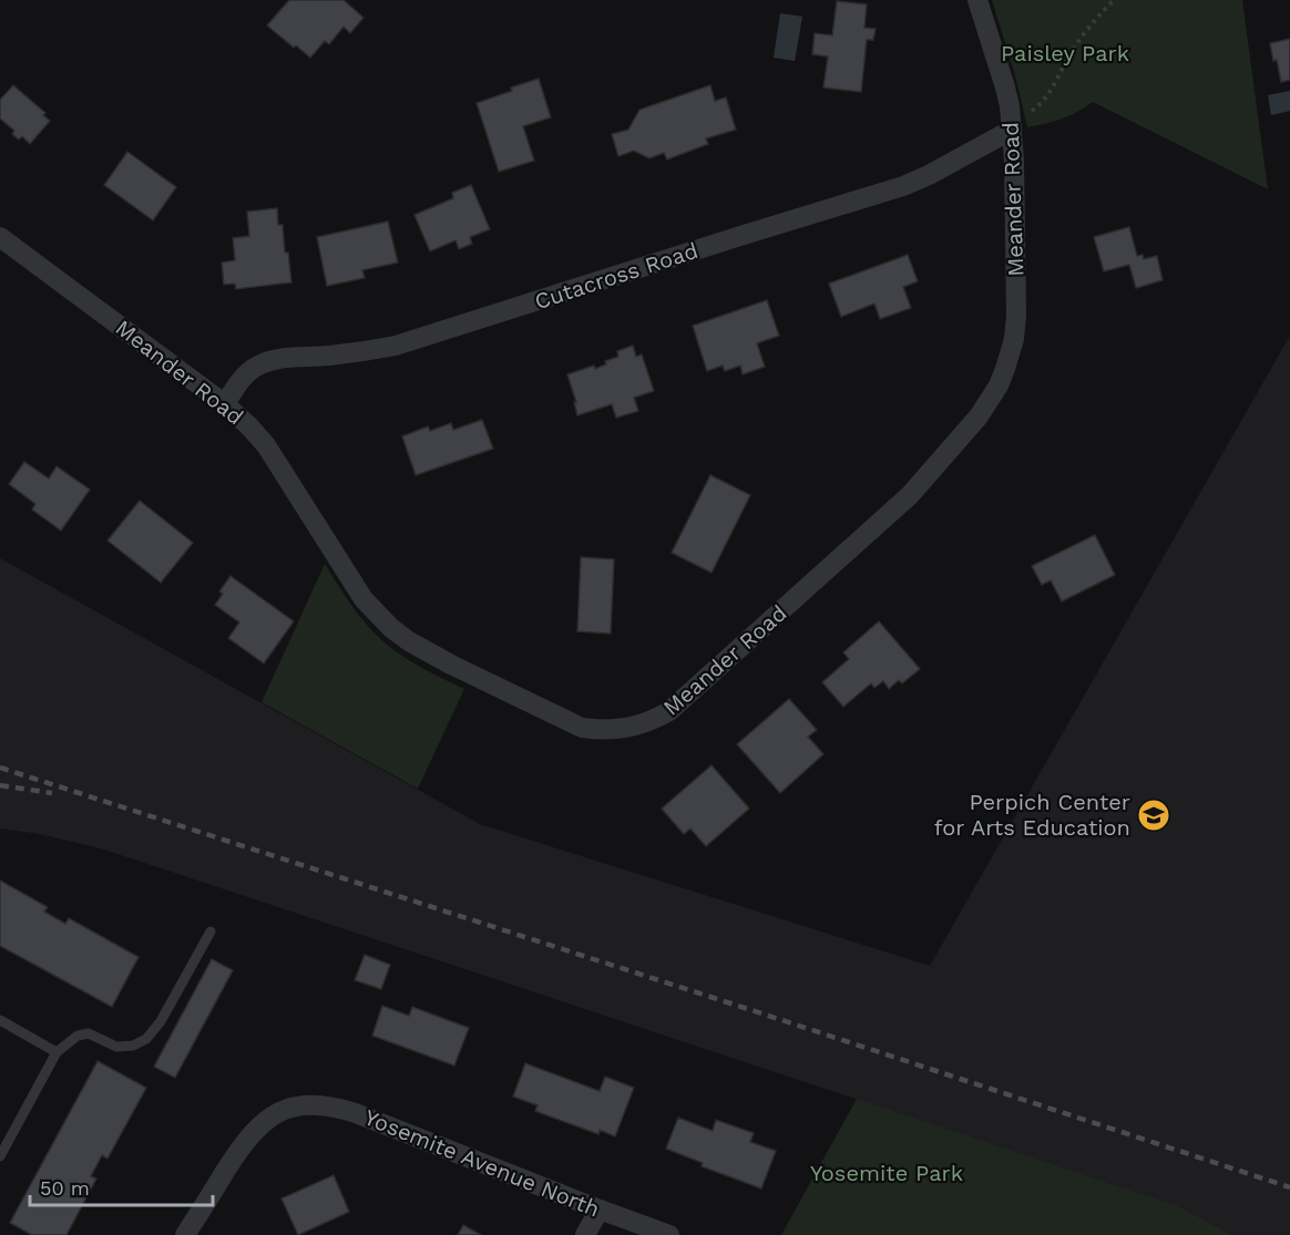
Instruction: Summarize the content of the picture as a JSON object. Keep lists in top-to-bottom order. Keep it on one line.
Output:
{"streets":{"street":["Meander Road","Cutacross Road","Yosemite Avenue North"]},"crossings":[["Meander Road","Cutacross Road"]],"parks":["Paisley Park","Yosemite Park"],"places":{"school or university":["Perpich Center for Arts Education"]},"scale_bar":"50 m"}
